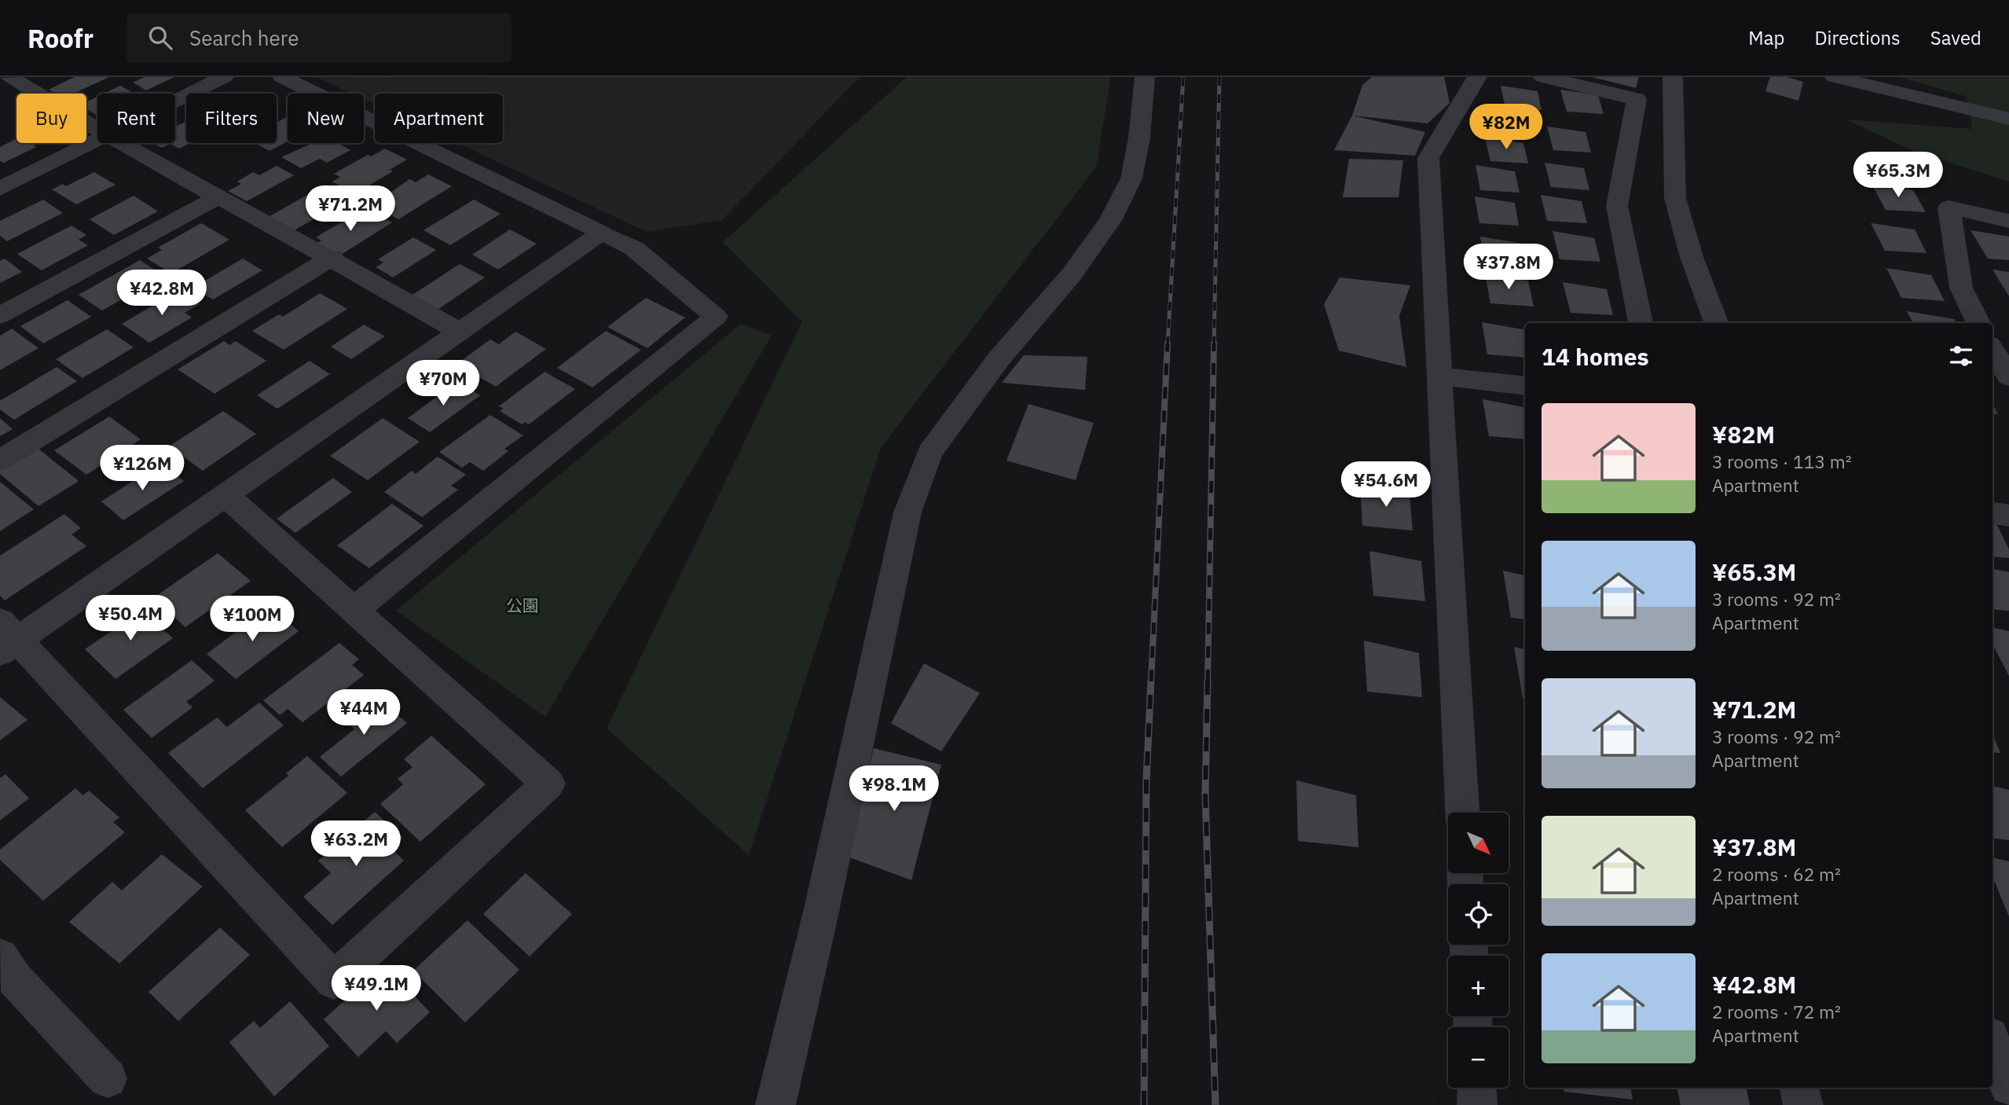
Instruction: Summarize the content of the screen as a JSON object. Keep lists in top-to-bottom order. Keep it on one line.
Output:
{"parks":["公園"],"north":"bottom right","page":{"header":"Roofr","search":"Search here","nav":["Map","Directions","Saved"],"chip":["Buy","Rent","Filters","New","Apartment"],"price":["¥82M","¥65.3M","¥71.2M","¥37.8M","¥42.8M","¥70M","¥126M","¥54.6M","¥50.4M","¥100M","¥44M","¥98.1M","¥63.2M","¥49.1M"],"heading":"14 homes","list":[{"name":"¥82M","note":"3 rooms · 113 m² · Apartment"},{"name":"¥65.3M","note":"3 rooms · 92 m² · Apartment"},{"name":"¥71.2M","note":"3 rooms · 92 m² · Apartment"},{"name":"¥37.8M","note":"2 rooms · 62 m² · Apartment"},{"name":"¥42.8M","note":"2 rooms · 72 m² · Apartment"}],"map_buttons":["+","−"]}}
